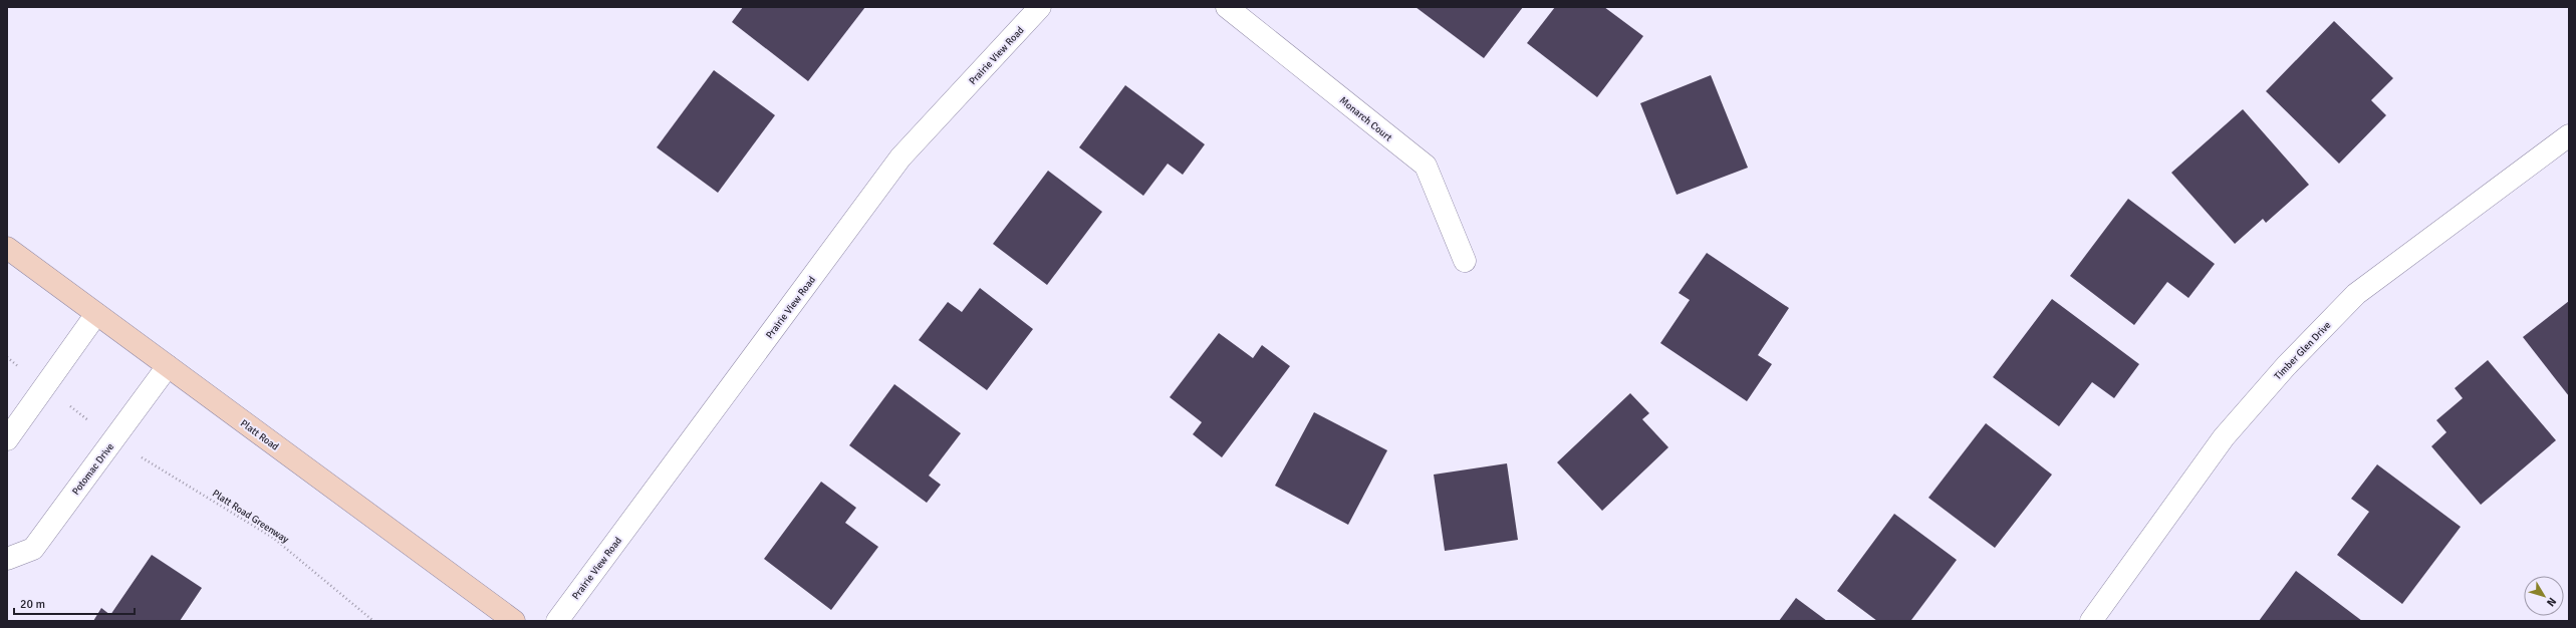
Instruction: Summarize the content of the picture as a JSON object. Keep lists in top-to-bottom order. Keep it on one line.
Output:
{"streets":{"main road":["Platt Road"],"street":["Prairie View Road","Monarch Court","Timber Glen Drive","Potomac Drive"],"path":["Platt Road Greenway"]},"crossings":[["Platt Road","Potomac Drive"]],"scale_bar":"20 m","north":"bottom right"}
